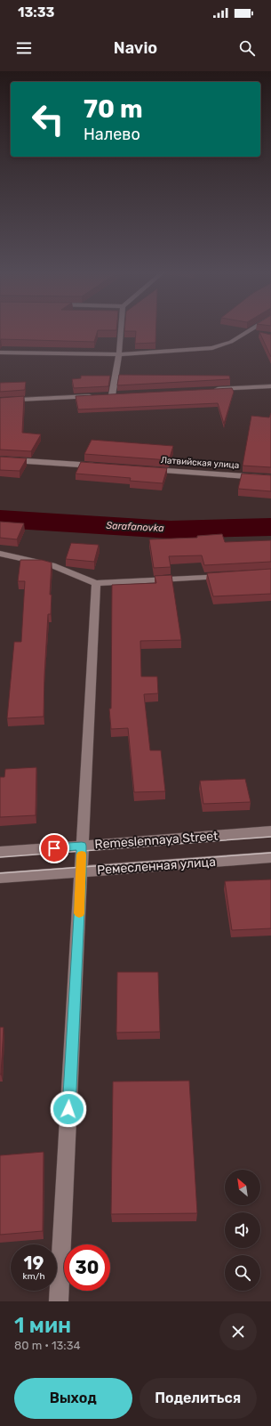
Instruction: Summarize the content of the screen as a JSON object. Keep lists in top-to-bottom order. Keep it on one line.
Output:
{"streets":{"street":["Латвийская улица","Remeslennaya Street","Ремесленная улица"]},"water":["Sarafanovka"],"north":"top left","page":{"status":"13:33","header":"Navio","turn":["70 m","Налево"],"speed":"19 km/h","limit":"30","heading":["1 мин","80 m · 13:34"],"buttons":["Выход","Поделиться"]}}
